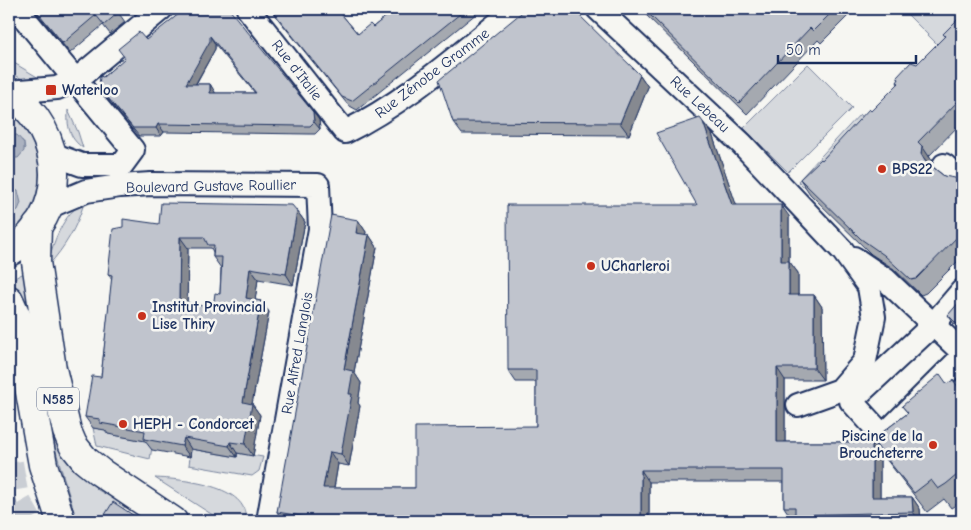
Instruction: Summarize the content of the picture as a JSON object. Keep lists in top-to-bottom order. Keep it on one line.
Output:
{"streets":{"main road":["N585"],"street":["Rue d'Italie","Rue Zénobe Gramme","Rue Lebeau","Boulevard Gustave Roullier","Rue Alfred Langlois"]},"crossings":[["Rue d'Italie","Rue Zénobe Gramme"],["Boulevard Gustave Roullier","Rue Alfred Langlois"],["Boulevard Gustave Roullier","N585"]],"places":{"transit":["Waterloo"],"other":["BPS22","UCharleroi","Institut Provincial Lise Thiry","HEPH - Condorcet","Piscine de la Broucheterre"]},"scale_bar":"50 m"}
